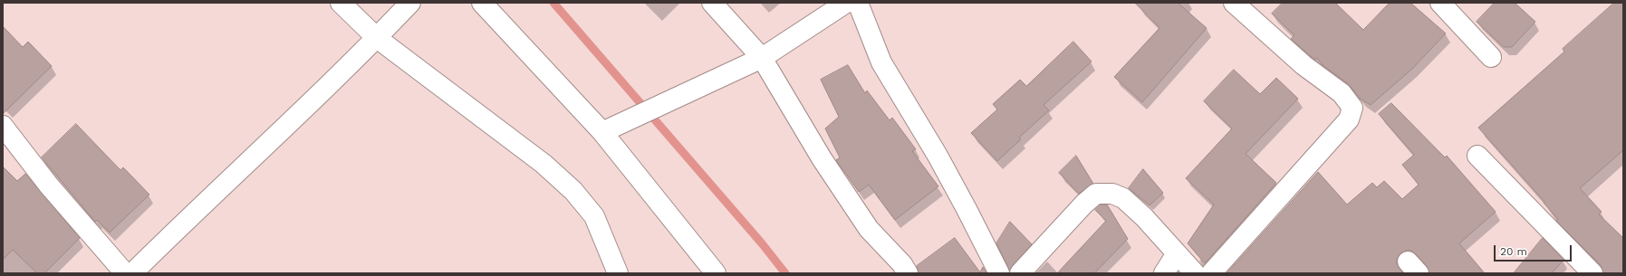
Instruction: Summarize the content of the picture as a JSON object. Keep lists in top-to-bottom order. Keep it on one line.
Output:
{"scale_bar":"20 m"}
